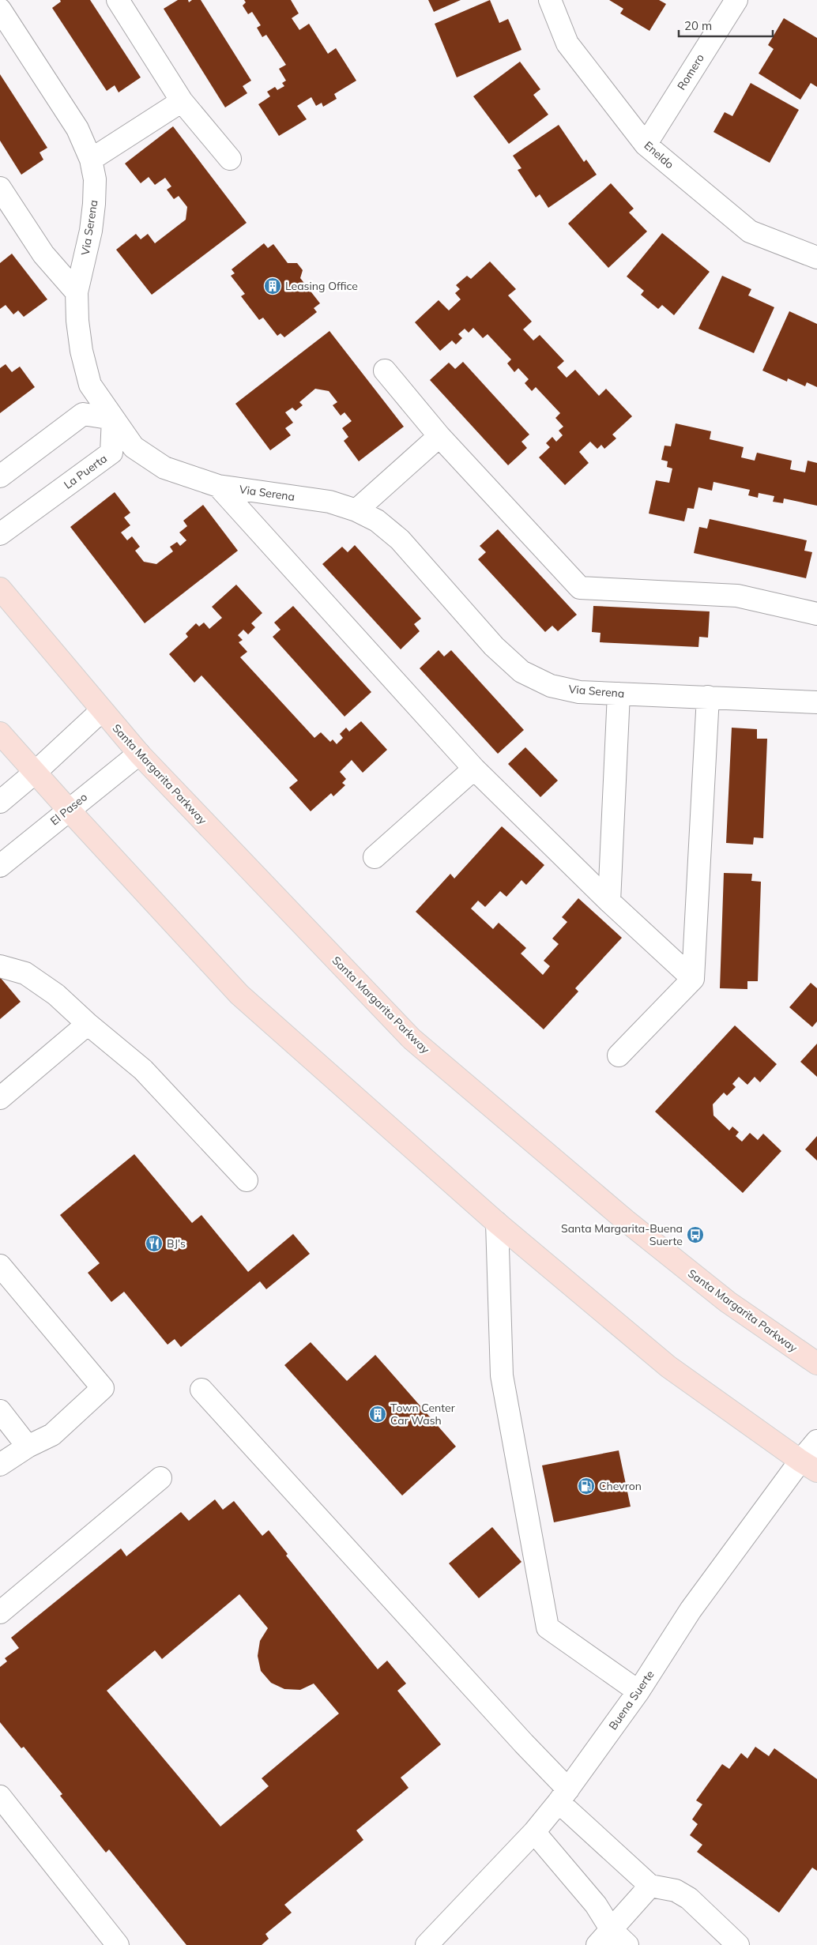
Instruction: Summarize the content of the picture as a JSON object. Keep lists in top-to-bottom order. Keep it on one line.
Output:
{"streets":{"main road":["Santa Margarita Parkway"],"street":["Romero","Eneldo","Via Serena","La Puerta","El Paseo","Buena Suerte"]},"crossings":[["Romero","Eneldo"],["Via Serena","La Puerta"],["Santa Margarita Parkway","El Paseo"]],"places":{"building":["Leasing Office","Town Center Car Wash"],"bus stop":["Santa Margarita-Buena Suerte"],"restaurant":["BJ's"],"fuel station":["Chevron"]},"scale_bar":"20 m"}
